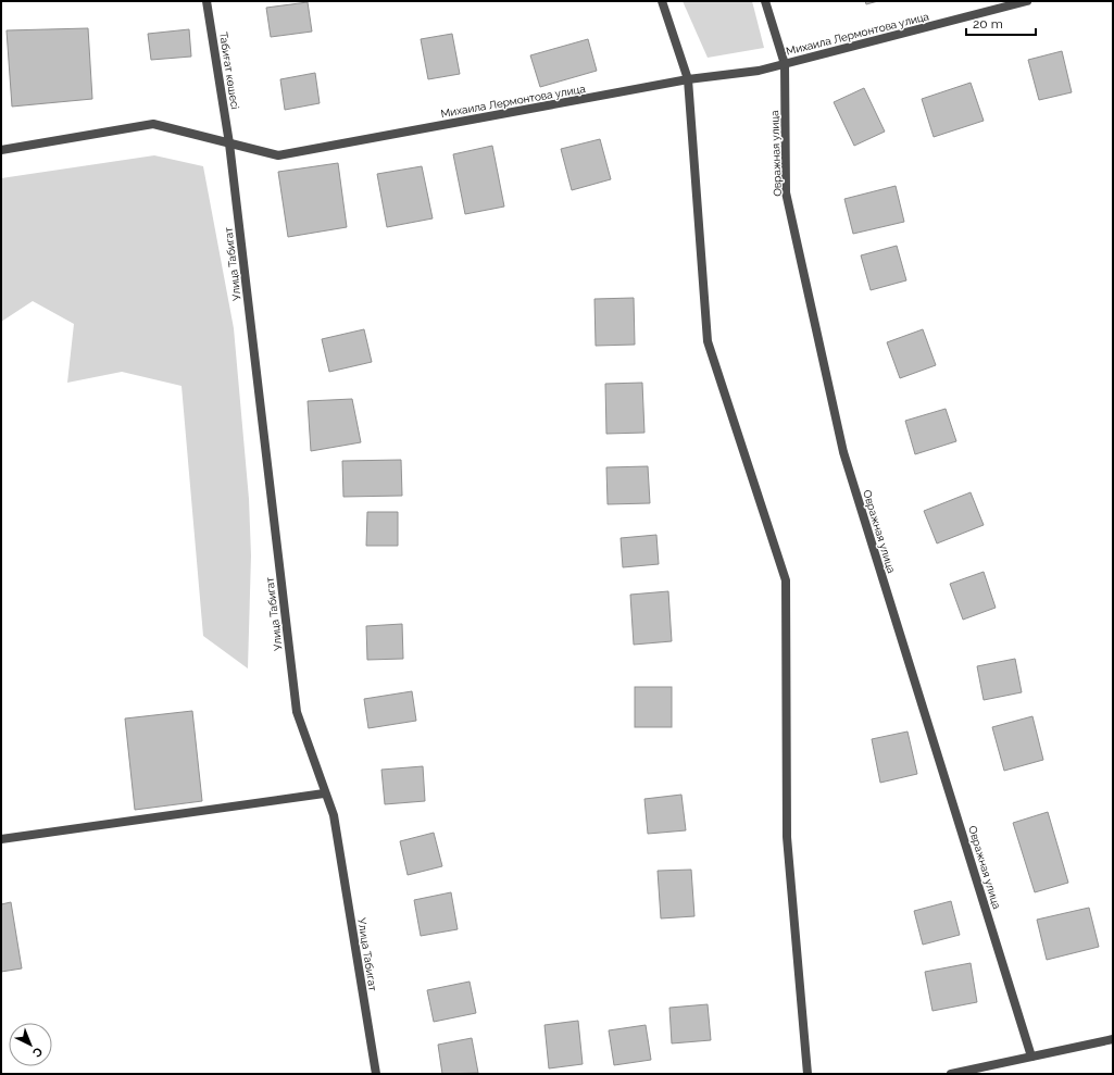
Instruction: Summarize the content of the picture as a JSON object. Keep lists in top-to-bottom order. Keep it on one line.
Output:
{"streets":{"street":["Михаила Лермонтова улица","Табиғат көшесі","Овражная улица","Улица Табигат"]},"crossings":[["Михаила Лермонтова улица","Табиғат көшесі"],["Михаила Лермонтова улица","Овражная улица"],["Михаила Лермонтова улица","Улица Табигат"],["Табиғат көшесі","Улица Табигат"]],"scale_bar":"20 m","north":"bottom right"}
